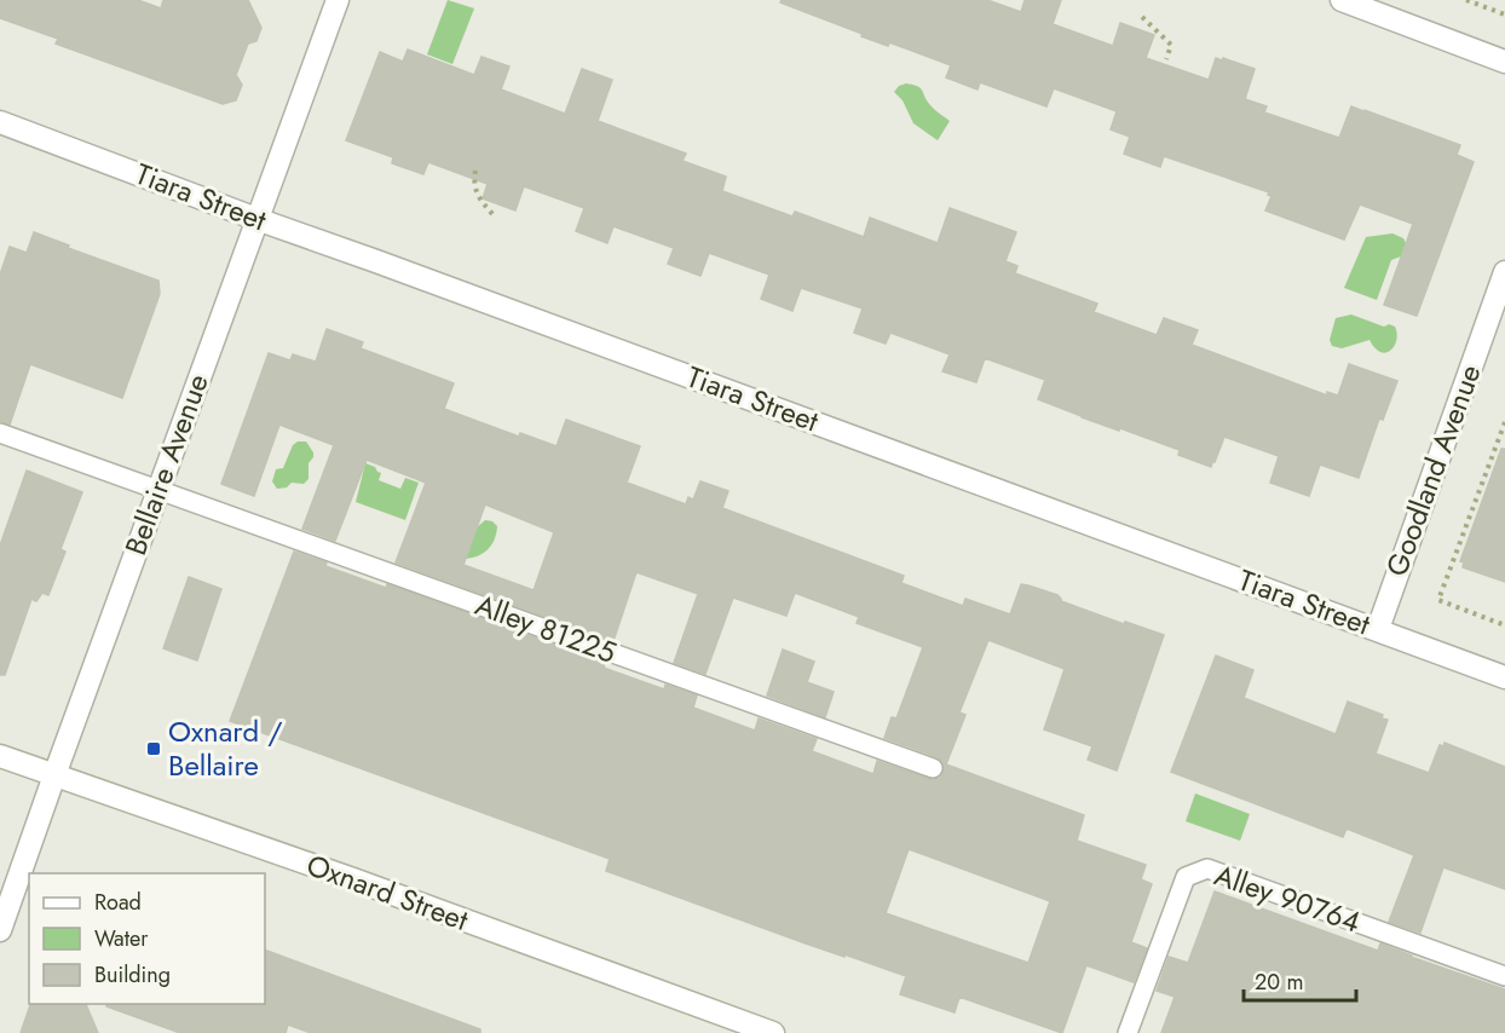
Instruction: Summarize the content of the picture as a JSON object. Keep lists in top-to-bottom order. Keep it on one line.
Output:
{"streets":{"street":["Tiara Street","Bellaire Avenue","Goodland Avenue","Oxnard Street"],"lane":["Alley 81225","Alley 90764"]},"crossings":[["Tiara Street","Bellaire Avenue"],["Tiara Street","Goodland Avenue"],["Bellaire Avenue","Alley 81225"],["Bellaire Avenue","Oxnard Street"]],"places":{"transit":["Oxnard / Bellaire"]},"legend":["Road","Water","Building"],"scale_bar":"20 m"}
